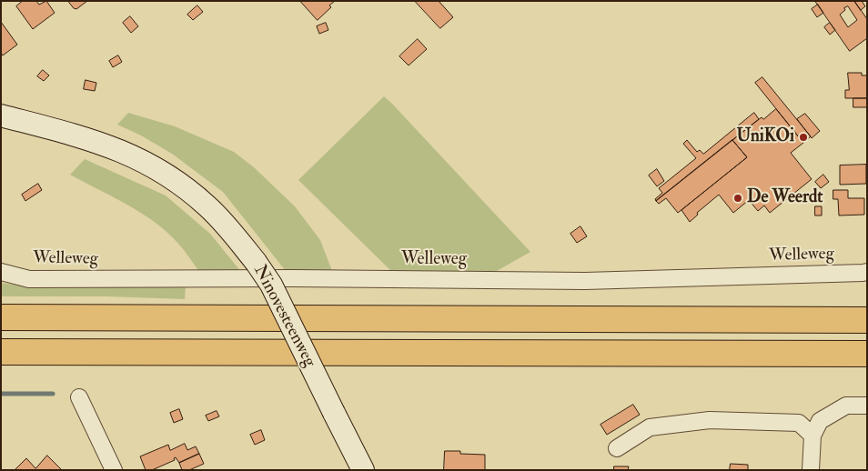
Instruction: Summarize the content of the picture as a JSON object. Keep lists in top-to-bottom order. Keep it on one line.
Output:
{"streets":{"main road":["Ninovesteenweg"],"street":["Welleweg"]},"places":["UniKOi","De Weerdt"]}
